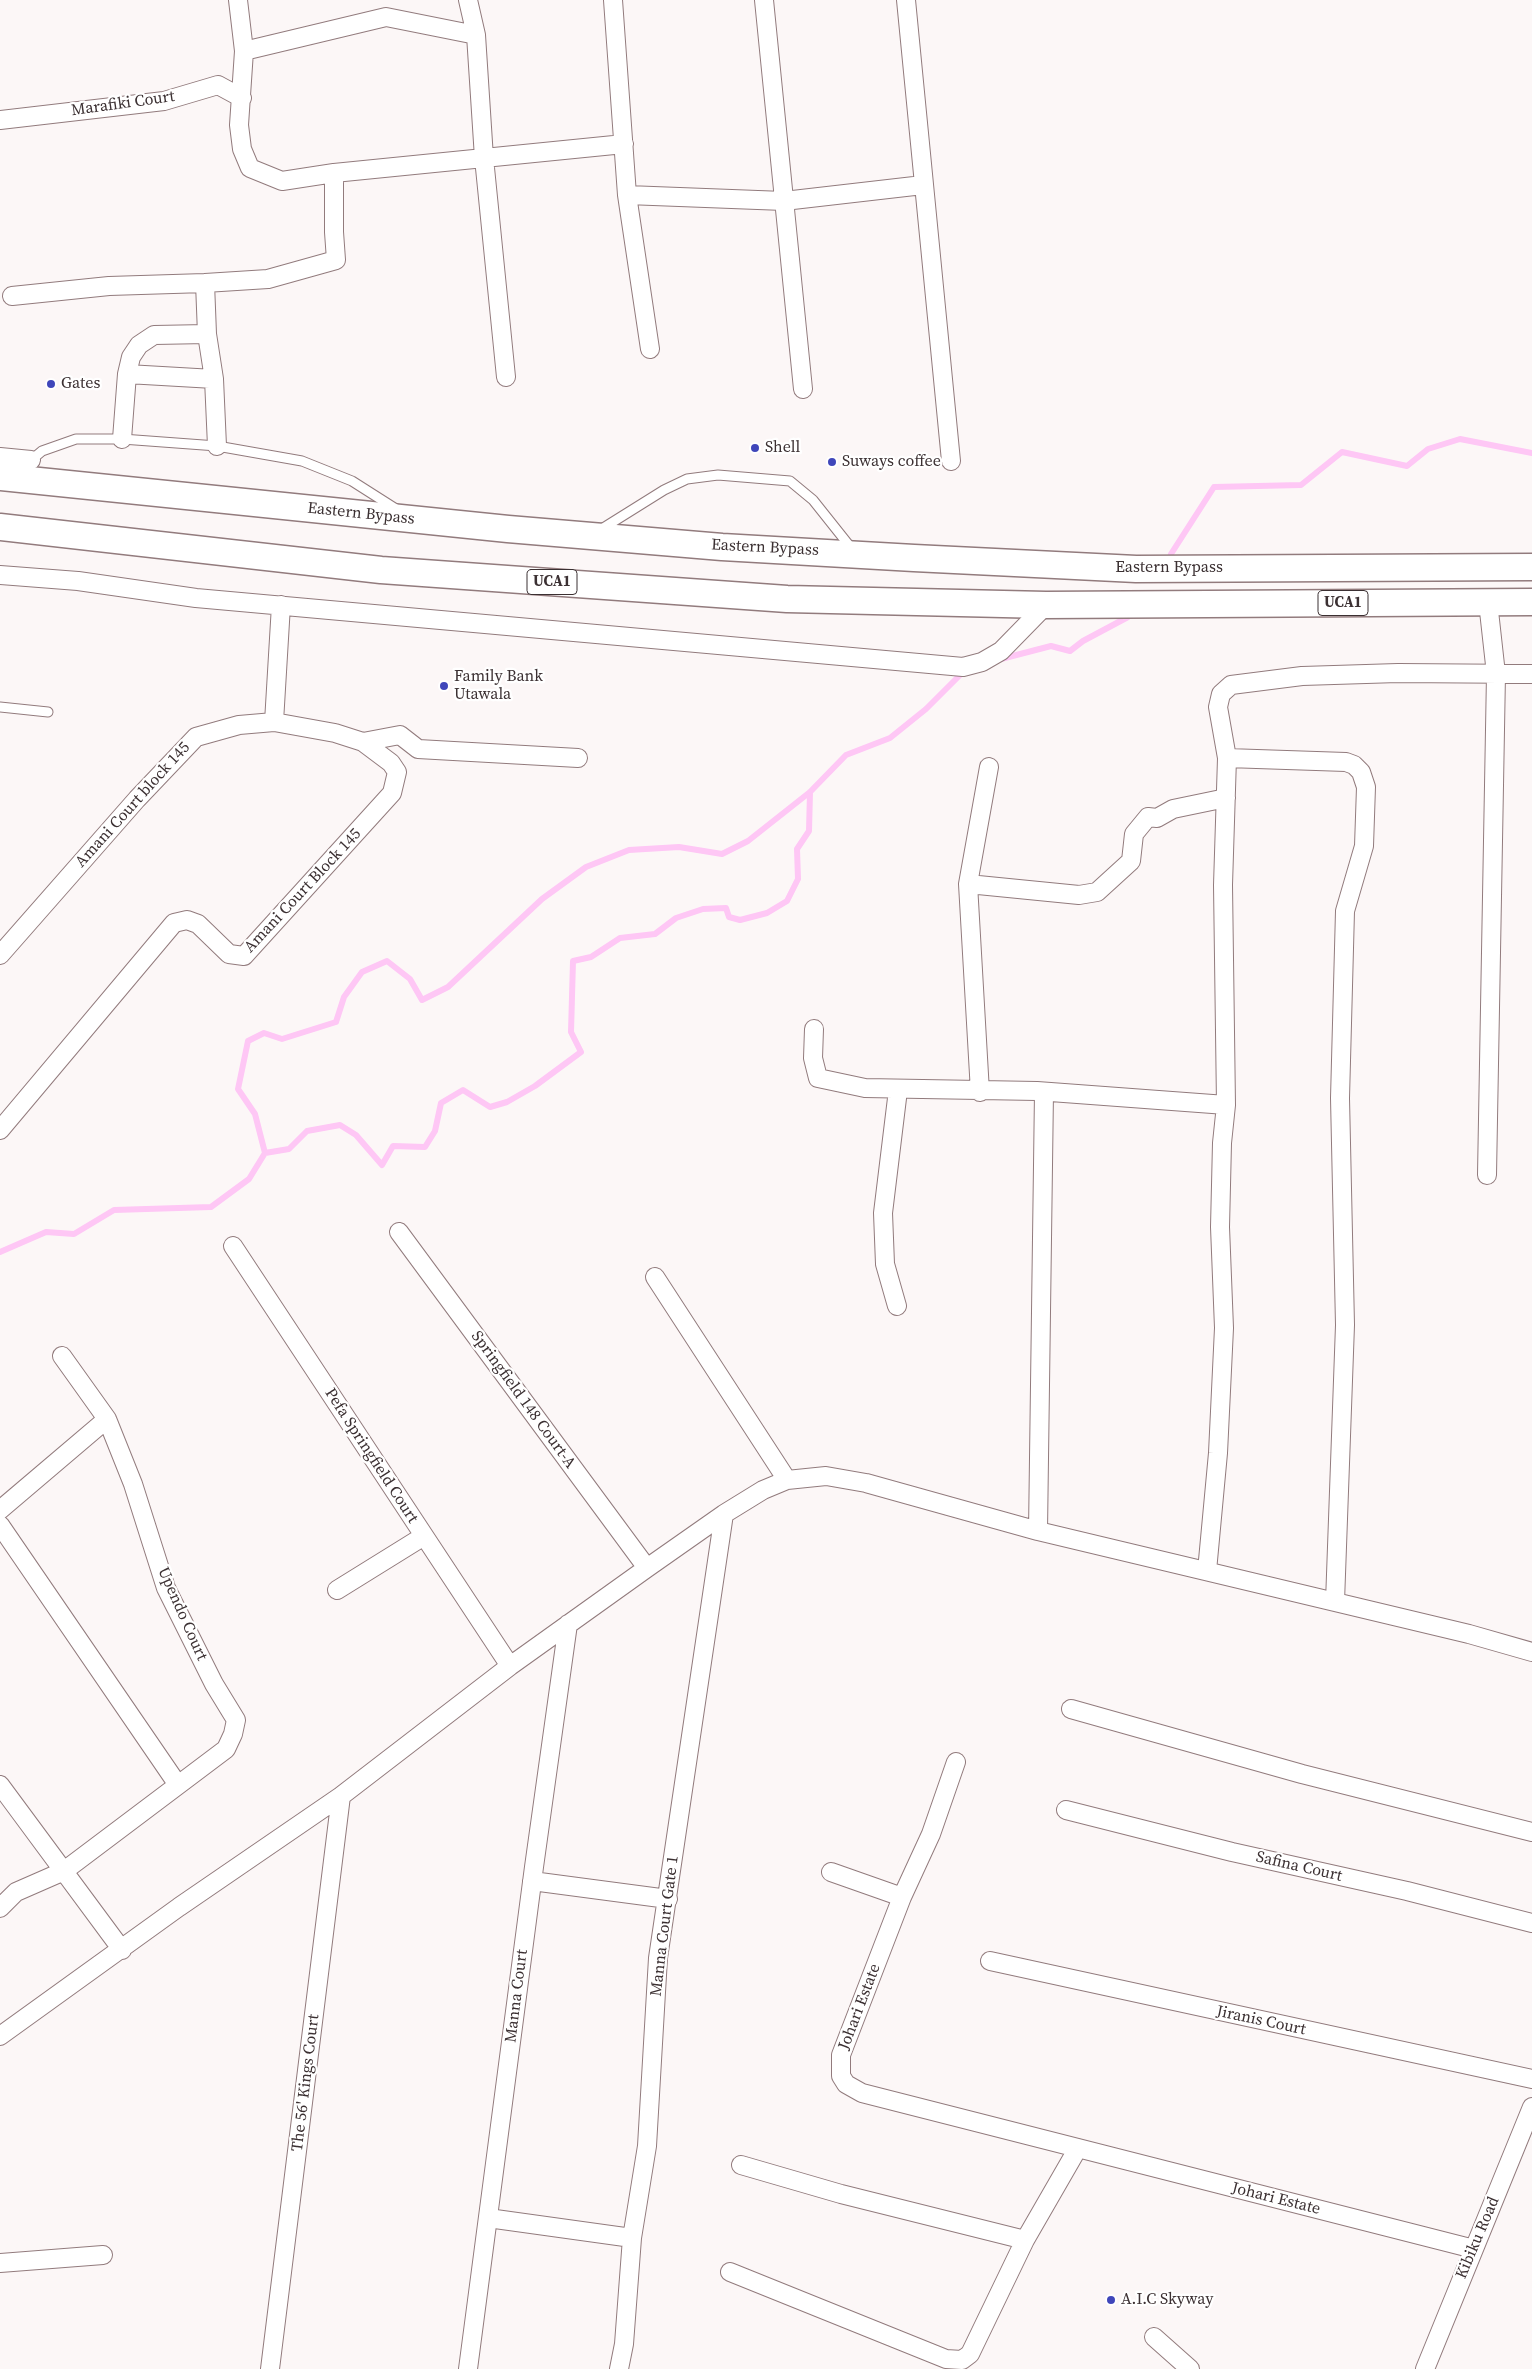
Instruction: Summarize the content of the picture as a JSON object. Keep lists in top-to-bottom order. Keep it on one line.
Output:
{"streets":{"main road":["Eastern Bypass","UCA1"],"street":["Marafiki Court","Amani Court block 145","Amani Court Block 145","Springfield 148 Court-A","Pefa Springfield Court","Upendo Court","Safina Court","Manna Court Gate 1","Manna Court","Johari Estate","Jiranis Court","The 56' Kings Court","Kibiku Road"]},"crossings":[["Amani Court block 145","Amani Court Block 145"],["Johari Estate","Kibiku Road"]],"places":["Gates","Shell","Suways coffee","Family Bank Utawala","A.I.C Skyway"]}
